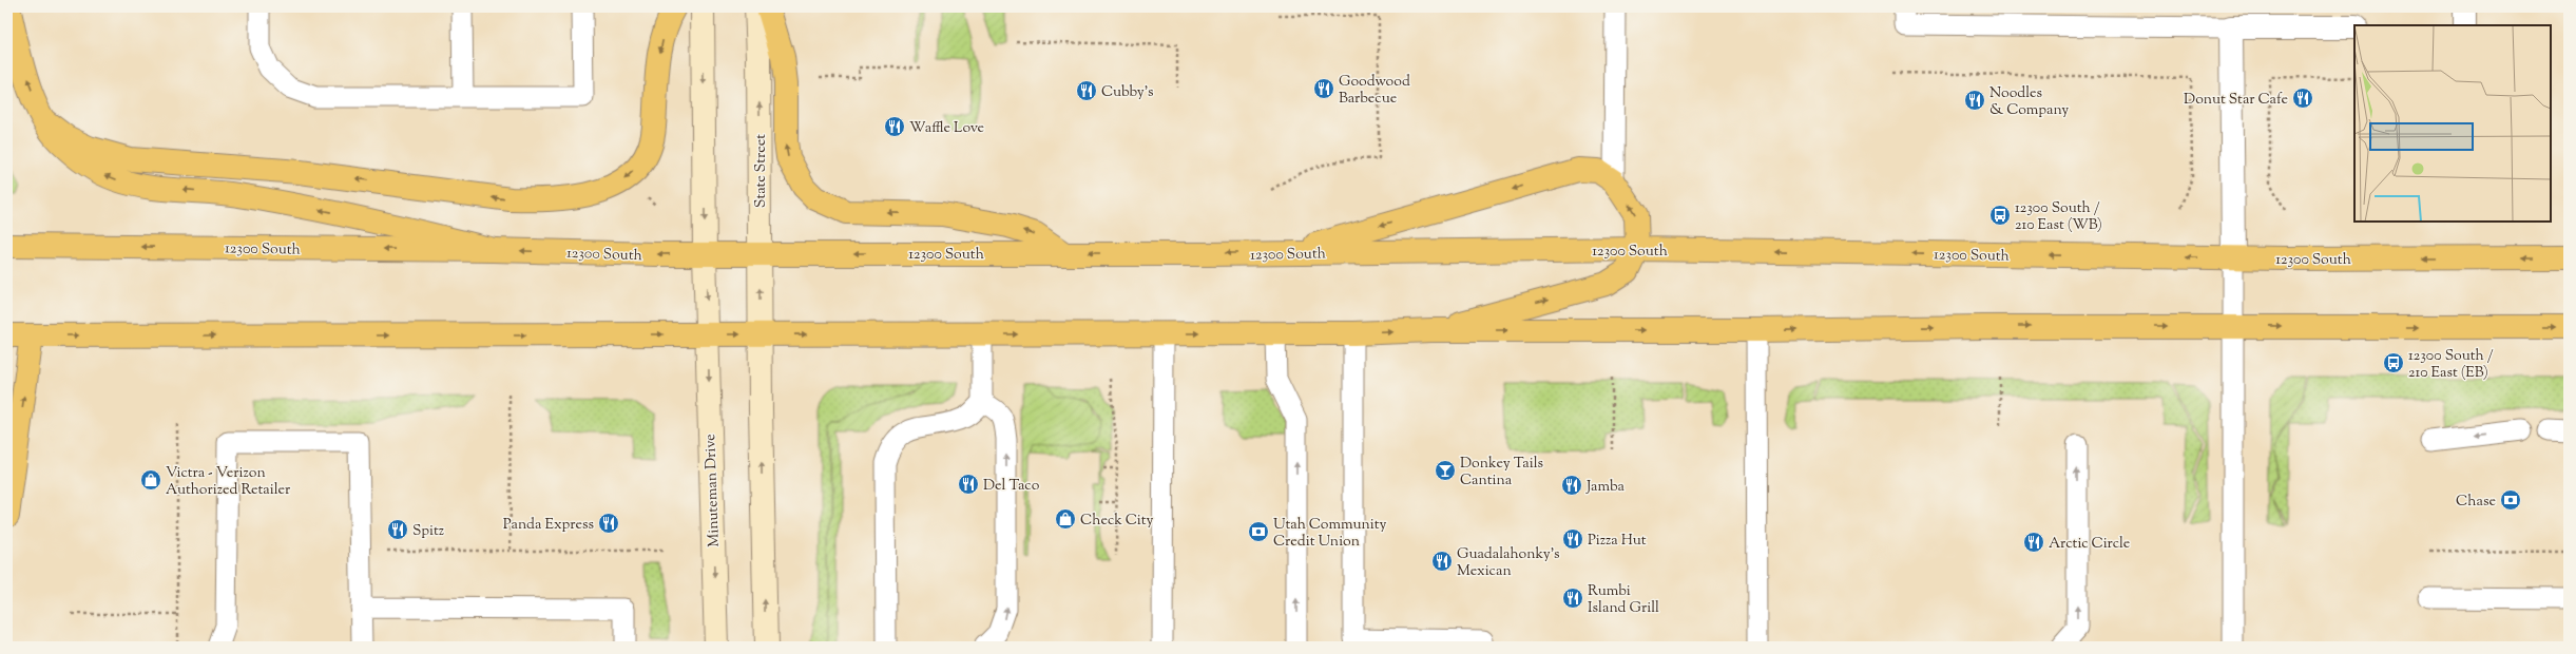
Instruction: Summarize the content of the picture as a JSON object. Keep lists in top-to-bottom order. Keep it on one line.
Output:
{"streets":{"main road":["State Street","12300 South","Minuteman Drive"]},"crossings":[["State Street","12300 South"]],"places":{"restaurant":["Goodwood Barbecue","Cubby’s","Donut Star Cafe","Noodles & Company","Waffle Love","Del Taco","Jamba","Panda Express","Spitz","Pizza Hut","Arctic Circle","Guadalahonky's Mexican","Rumbi Island Grill"],"bus stop":["12300 South / 210 East (WB)","12300 South / 210 East (EB)"],"bar":["Donkey Tails Cantina"],"shop":["Victra - Verizon Authorized Retailer","Check City"],"bank":["Chase","Utah Community Credit Union"]}}
